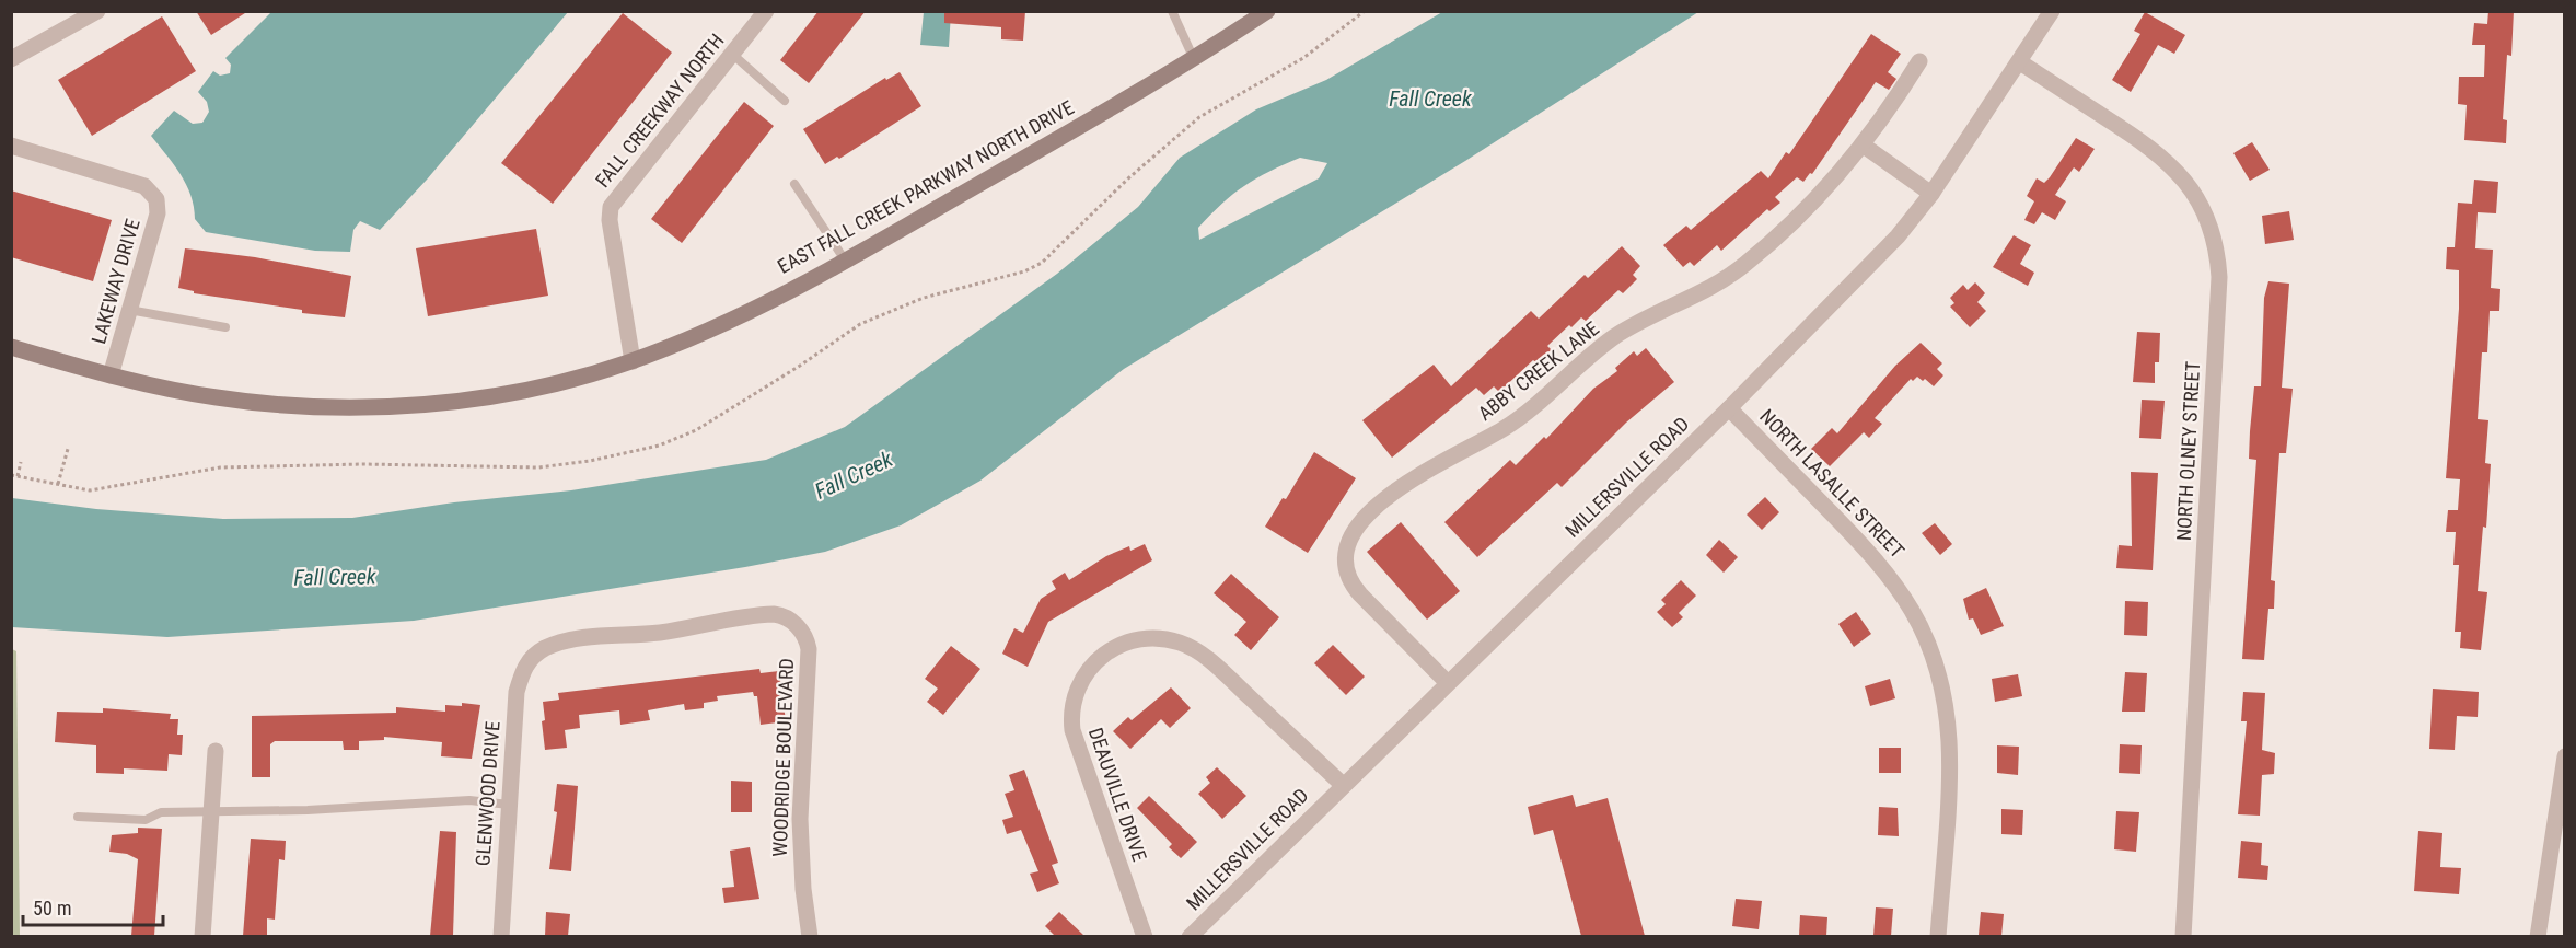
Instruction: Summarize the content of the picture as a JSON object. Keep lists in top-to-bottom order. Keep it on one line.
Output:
{"streets":{"main road":["EAST FALL CREEK PARKWAY NORTH DRIVE"],"street":["FALL CREEKWAY NORTH","LAKEWAY DRIVE","ABBY CREEK LANE","NORTH OLNEY STREET","MILLERSVILLE ROAD","NORTH LASALLE STREET","WOODRIDGE BOULEVARD","GLENWOOD DRIVE","DEAUVILLE DRIVE"]},"crossings":[["FALL CREEKWAY NORTH","EAST FALL CREEK PARKWAY NORTH DRIVE"],["EAST FALL CREEK PARKWAY NORTH DRIVE","LAKEWAY DRIVE"],["ABBY CREEK LANE","MILLERSVILLE ROAD"],["NORTH OLNEY STREET","MILLERSVILLE ROAD"],["MILLERSVILLE ROAD","NORTH LASALLE STREET"],["MILLERSVILLE ROAD","DEAUVILLE DRIVE"],["WOODRIDGE BOULEVARD","GLENWOOD DRIVE"]],"water":["Fall Creek"],"scale_bar":"50 m"}
